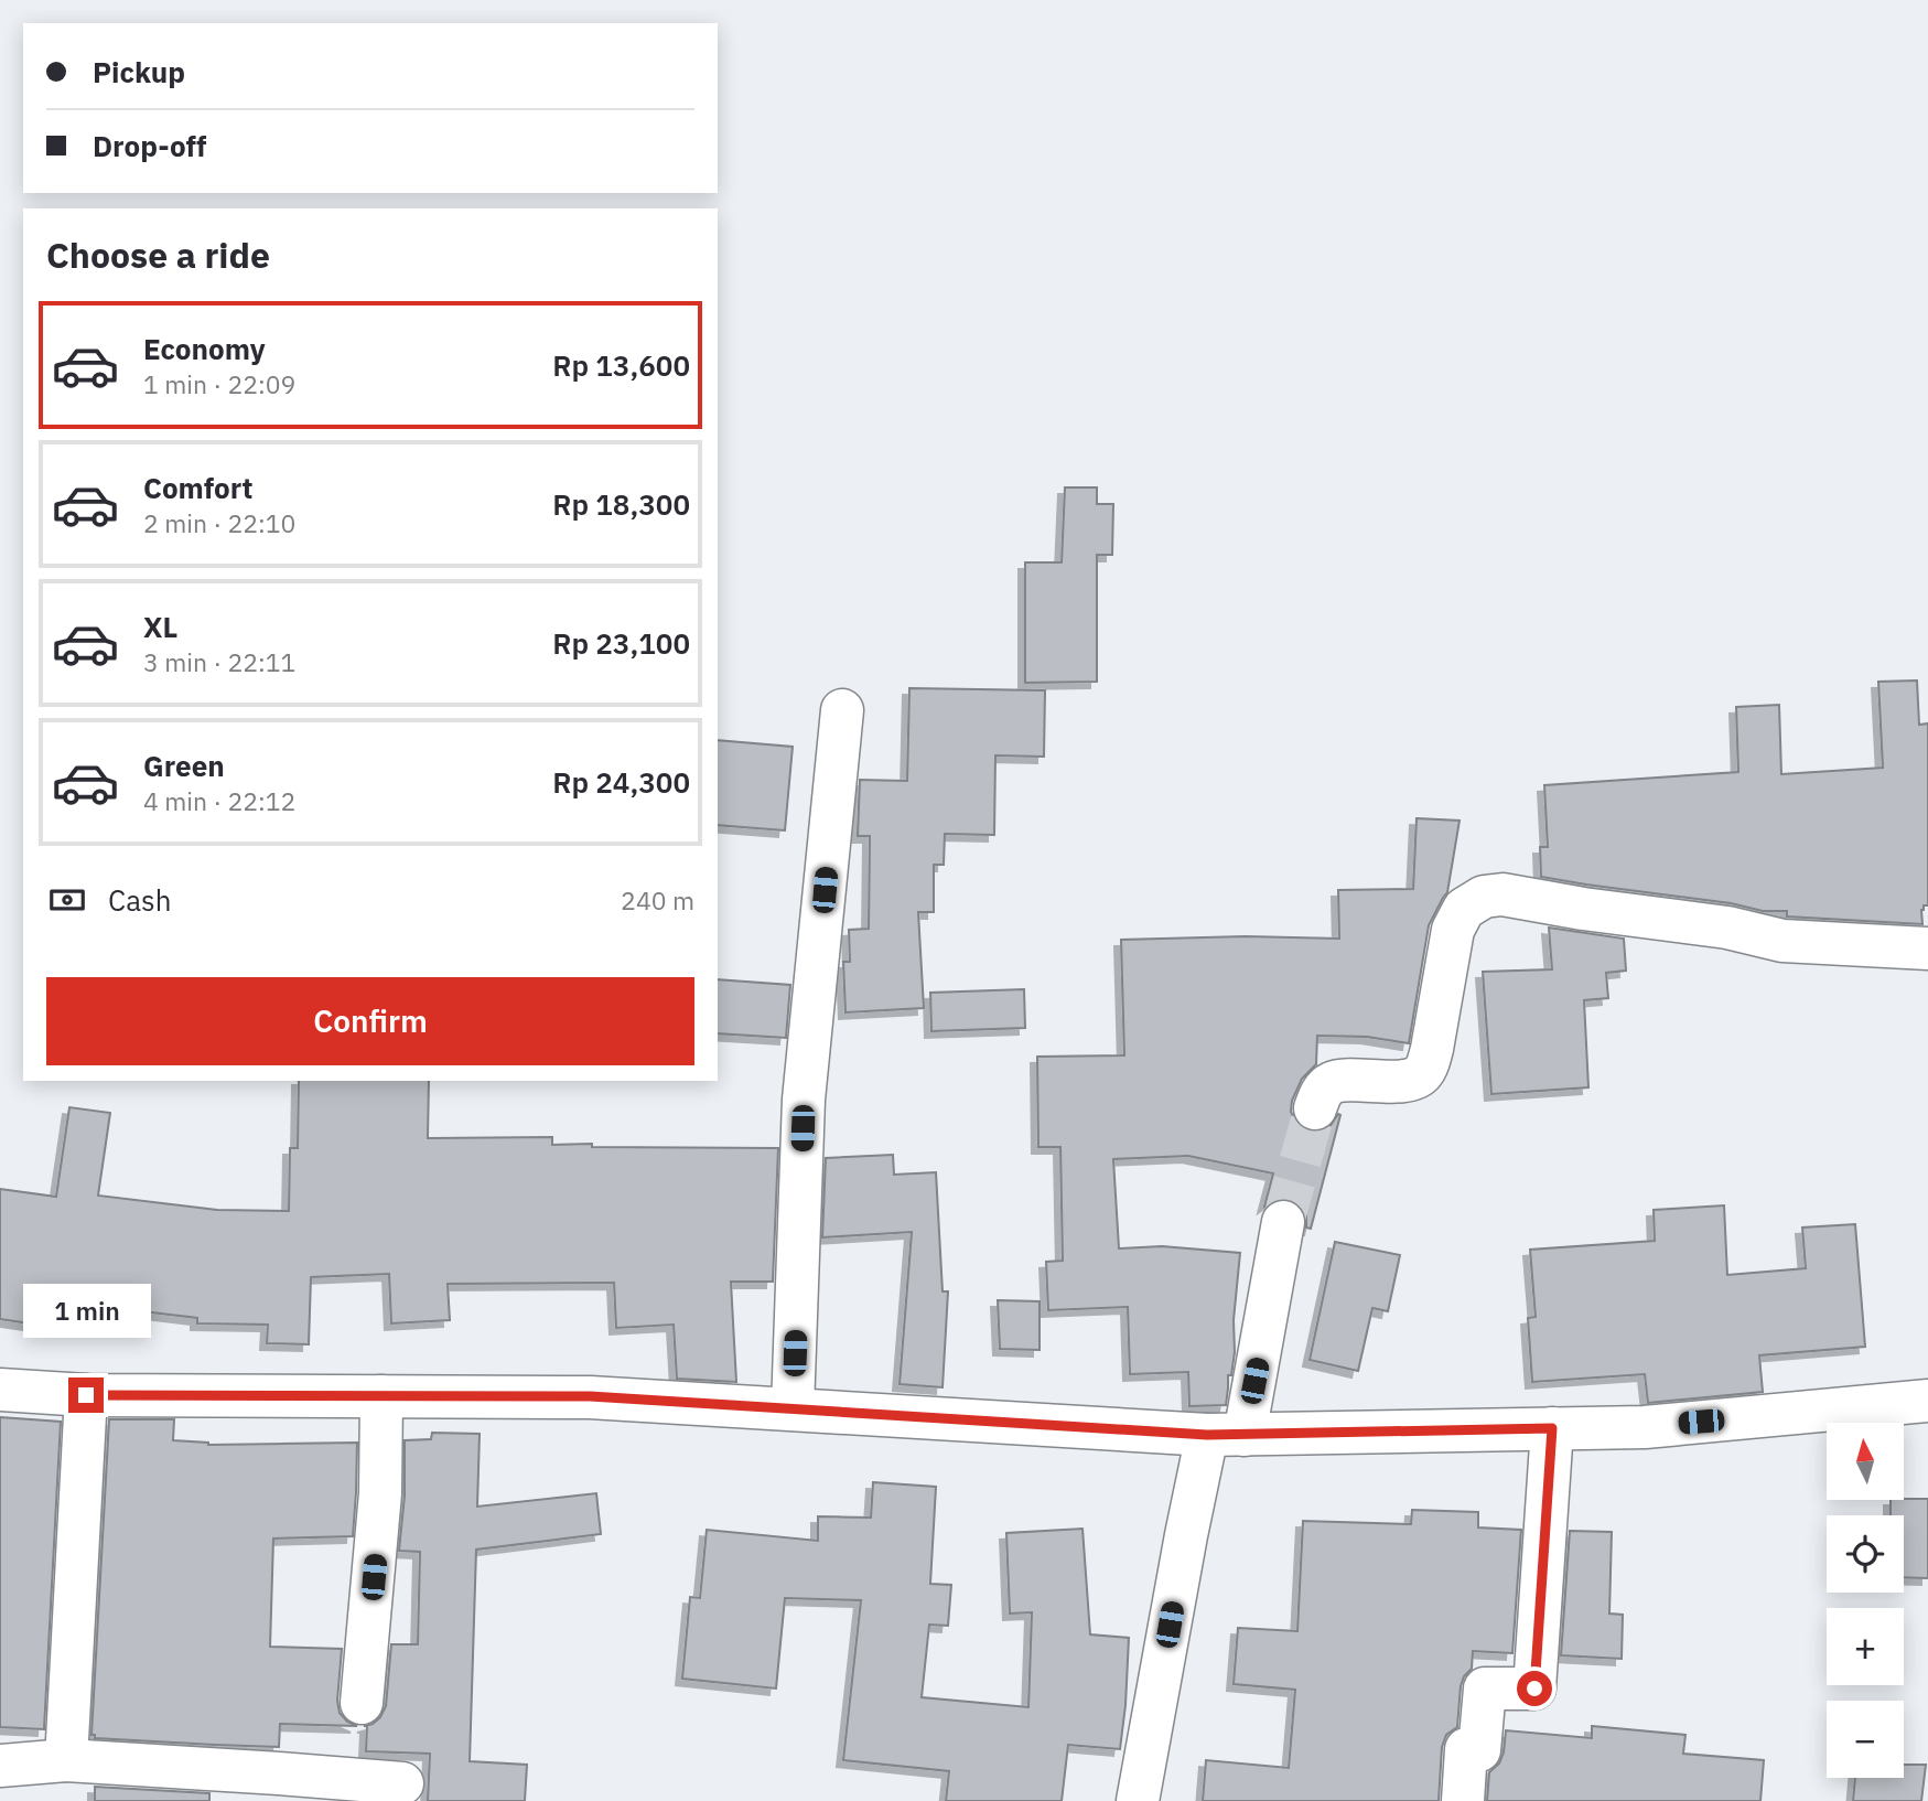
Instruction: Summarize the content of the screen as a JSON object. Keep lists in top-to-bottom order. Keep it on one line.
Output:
{"north":"top","page":{"banner":["Pickup","Drop-off"],"heading":"Choose a ride","list":[{"name":"Economy","note":"1 min · 22:09","value":"Rp 13,600"},{"name":"Comfort","note":"2 min · 22:10","value":"Rp 18,300"},{"name":"XL","note":"3 min · 22:11","value":"Rp 23,100"},{"name":"Green","note":"4 min · 22:12","value":"Rp 24,300"}],"pay":["Cash","240 m"],"buttons":"Confirm","bubble":"1 min","map_buttons":["+","−"]}}
